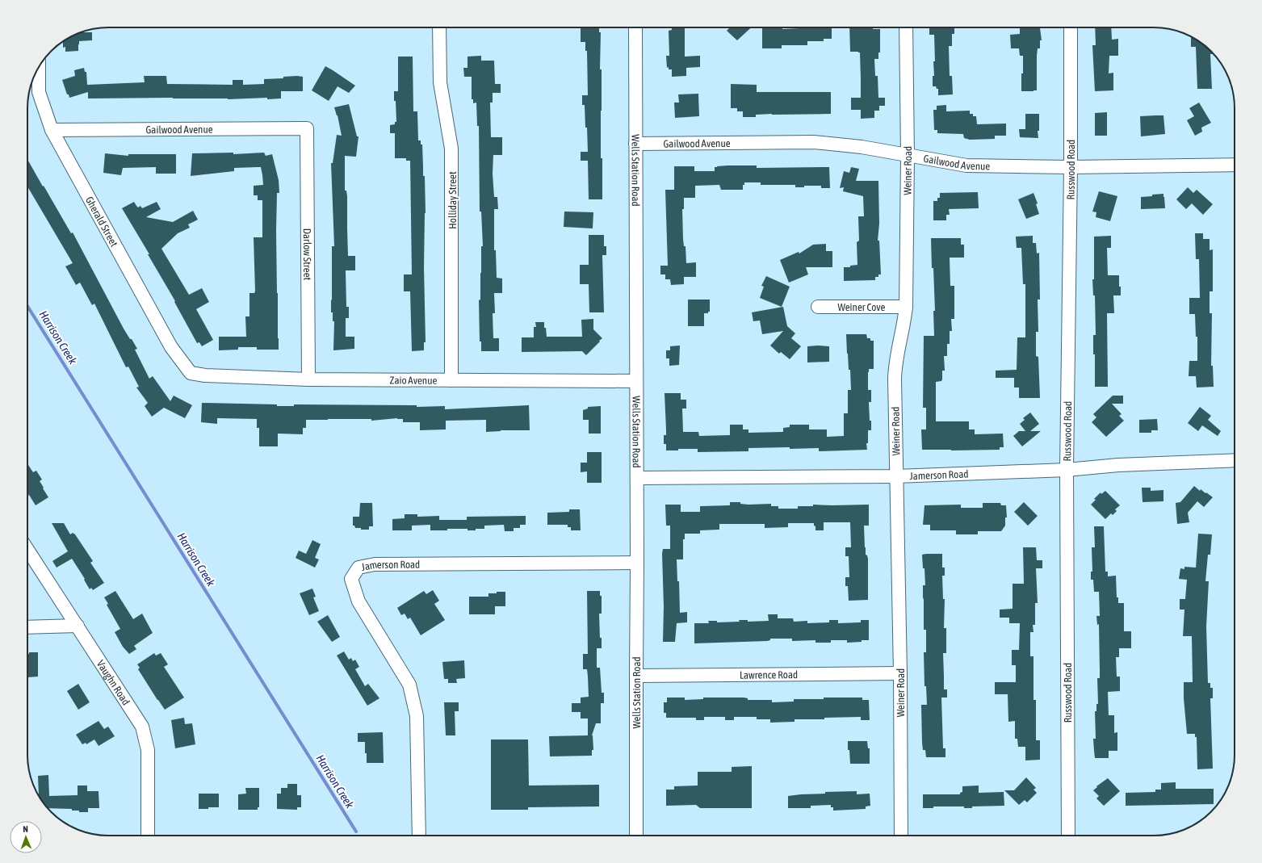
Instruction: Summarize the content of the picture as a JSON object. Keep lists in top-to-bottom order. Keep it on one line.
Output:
{"streets":{"street":["Gailwood Avenue","Wells Station Road","Weiner Road","Russwood Road","Holliday Street","Gherald Street","Darlow Street","Weiner Cove","Zaio Avenue","Jamerson Road","Lawrence Road","Vaughn Road"]},"crossings":[["Gailwood Avenue","Wells Station Road"],["Gailwood Avenue","Weiner Road"],["Gailwood Avenue","Russwood Road"],["Gailwood Avenue","Gherald Street"],["Gailwood Avenue","Darlow Street"],["Wells Station Road","Zaio Avenue"],["Wells Station Road","Jamerson Road"],["Wells Station Road","Lawrence Road"],["Weiner Road","Weiner Cove"],["Weiner Road","Jamerson Road"],["Weiner Road","Lawrence Road"],["Russwood Road","Jamerson Road"],["Holliday Street","Zaio Avenue"],["Gherald Street","Zaio Avenue"],["Darlow Street","Zaio Avenue"]],"water":["Harrison Creek"],"north":"top"}
